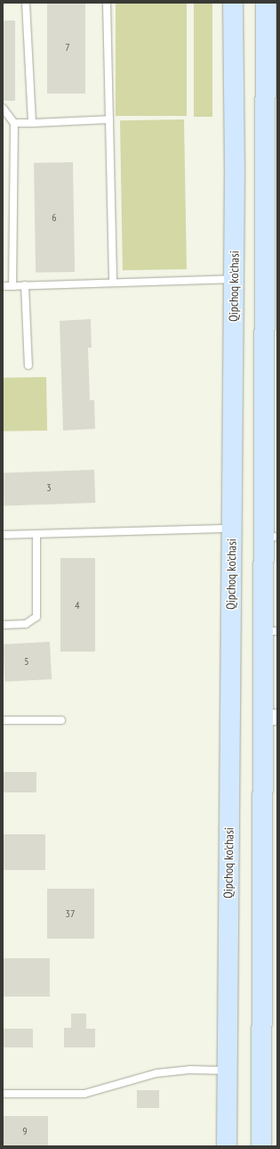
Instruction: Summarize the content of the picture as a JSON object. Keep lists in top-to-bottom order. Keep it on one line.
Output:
{"streets":{"main road":["Qipchoq ko'chasi"]},"house_numbers":["7","6","3","4","5","37","9"]}
